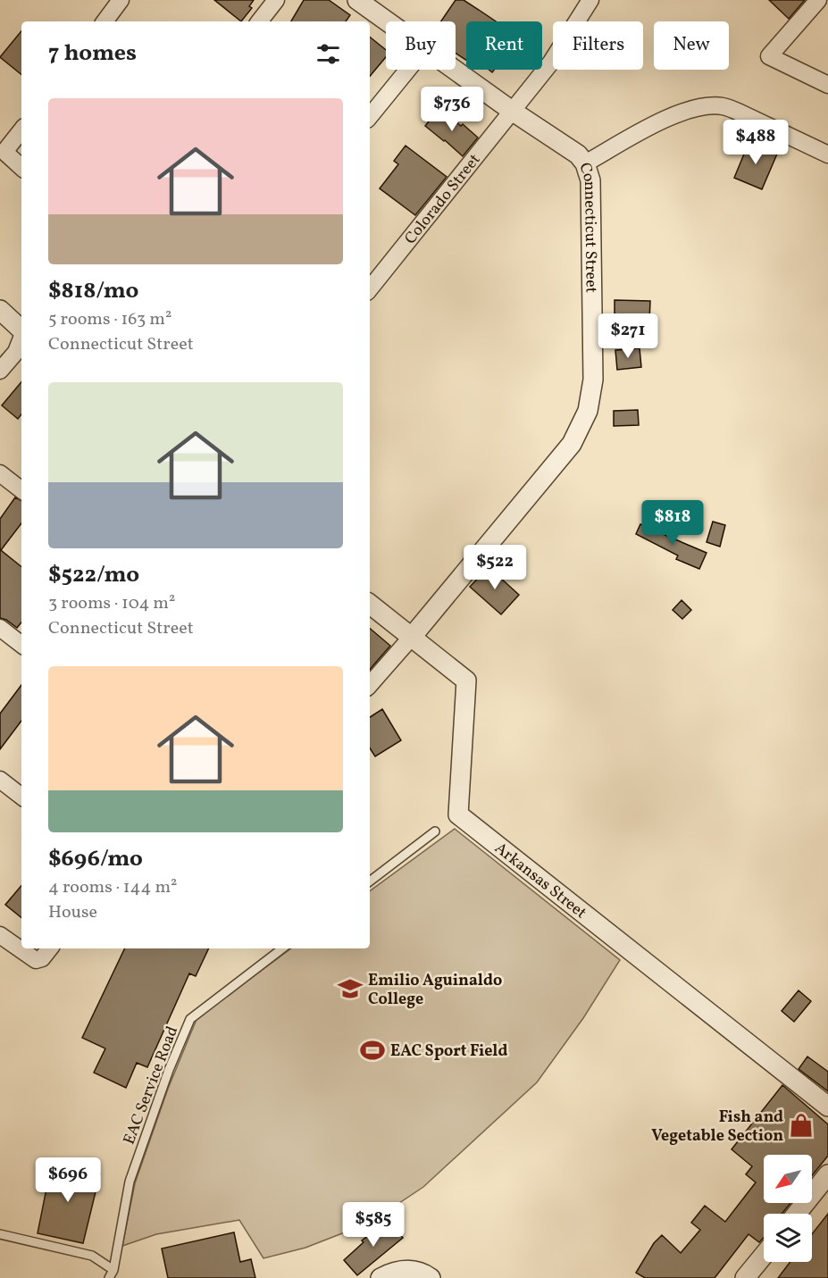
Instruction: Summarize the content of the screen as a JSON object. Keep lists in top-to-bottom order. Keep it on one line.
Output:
{"streets":{"street":["Colorado Street","Connecticut Street","Arkansas Street"],"lane":["EAC Service Road"]},"crossings":[["Colorado Street","Connecticut Street"],["Connecticut Street","Arkansas Street"]],"places":{"school or university":["Emilio Aguinaldo College"],"sports":["EAC Sport Field"],"shop":["Fish and Vegetable Section"]},"north":"bottom left","page":{"chip":["Buy","Rent","Filters","New"],"heading":"7 homes","list":[{"name":"$818/mo","note":"5 rooms · 163 m² · Connecticut Street"},{"name":"$522/mo","note":"3 rooms · 104 m² · Connecticut Street"},{"name":"$696/mo","note":"4 rooms · 144 m² · House"}],"price":["$736","$488","$271","$818","$522","$696","$585"]}}
